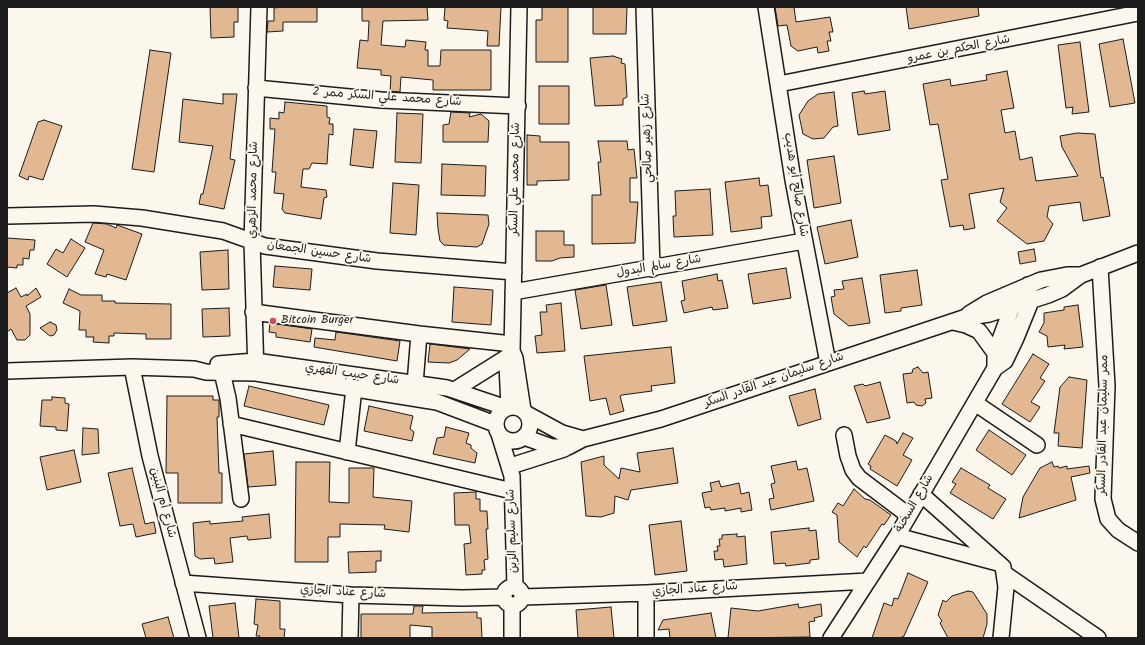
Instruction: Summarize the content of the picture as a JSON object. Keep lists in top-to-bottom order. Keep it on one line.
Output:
{"streets":{"street":["شارع الحكم بن عمرو","شارع محمد علي السكر ممر 2","شارع زهير صالحي","شارع محمد علي السكر","شارع صالح أبو هديب","شارع محمد الزهري","شارع حسين الجمعان","شارع سالم البدول","شارع حبيب الفهري","شارع سليمان عبد القادر السكر","ممر سليمان عبد القادر السكر","شارع أم البنين","شارع السخنة","شارع سليم الزبن","شارع عناد الجازي"]},"crossings":[["شارع الحكم بن عمرو","شارع صالح أبو هديب"],["شارع محمد علي السكر ممر 2","شارع محمد علي السكر"],["شارع محمد علي السكر ممر 2","شارع محمد الزهري"],["شارع زهير صالحي","شارع سالم البدول"],["شارع محمد علي السكر","شارع حسين الجمعان"],["شارع محمد علي السكر","شارع سالم البدول"],["شارع محمد علي السكر","شارع حبيب الفهري"],["شارع محمد علي السكر","شارع سليم الزبن"],["شارع صالح أبو هديب","شارع سالم البدول"],["شارع صالح أبو هديب","شارع سليمان عبد القادر السكر"],["شارع محمد الزهري","شارع حسين الجمعان"],["شارع محمد الزهري","شارع حبيب الفهري"],["شارع حبيب الفهري","شارع أم البنين"],["شارع حبيب الفهري","شارع سليم الزبن"],["شارع سليمان عبد القادر السكر","ممر سليمان عبد القادر السكر"],["شارع سليمان عبد القادر السكر","شارع السخنة"],["شارع سليمان عبد القادر السكر","شارع سليم الزبن"],["شارع أم البنين","شارع عناد الجازي"],["شارع السخنة","شارع عناد الجازي"],["شارع سليم الزبن","شارع عناد الجازي"]],"places":["Bitcoin Burger"]}
